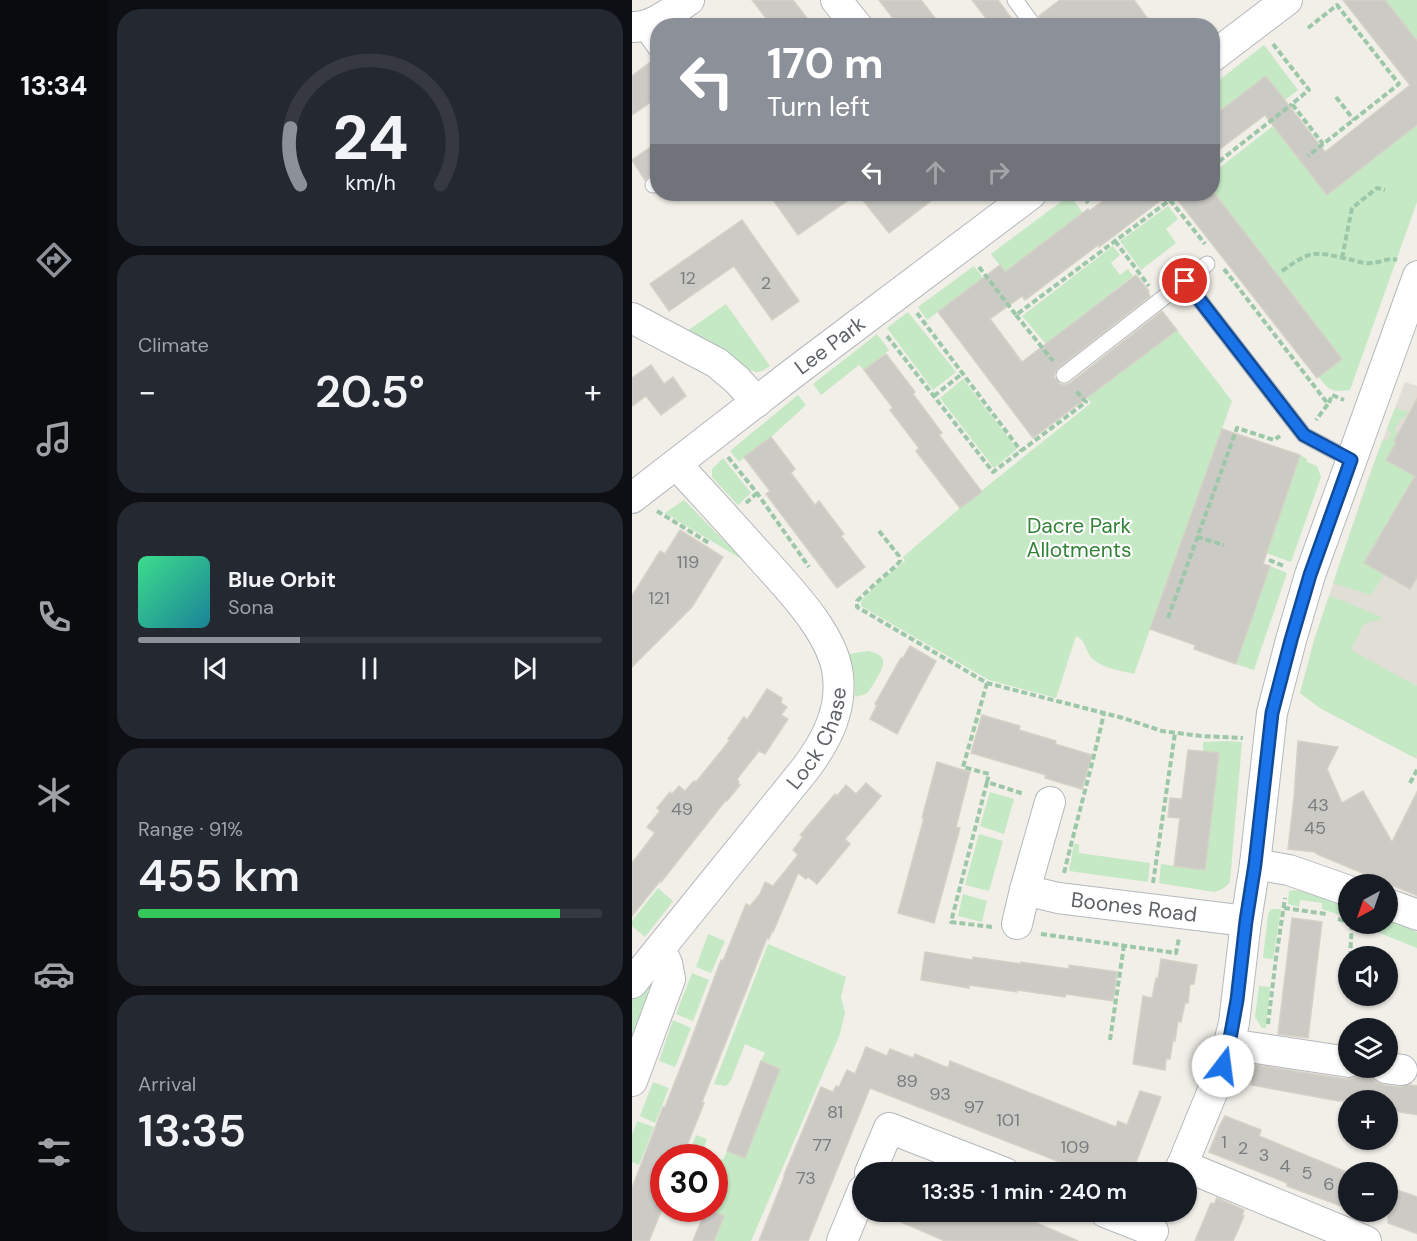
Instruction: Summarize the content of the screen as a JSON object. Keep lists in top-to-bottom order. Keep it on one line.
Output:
{"streets":{"street":["Lee Park","Lock Chase","Boones Road"]},"crossings":[["Lee Park","Lock Chase"]],"parks":["Dacre Park Allotments"],"house_numbers":["12","2","119","121","43","49","45","89","93","97","81","101","1","77","109","2","3","4","5","73","6"],"north":"bottom left","page":{"tabs":"13:34","turn":["170 m","Turn left"],"tile":["Climate",["Range · 91%","455 km"],["Arrival","13:35"]],"heat":["−","20.5°","+"],"song":["Blue Orbit","Sona"],"map_buttons":["+","−"],"limit":"30","trip":"13:35 · 1 min · 240 m","gauge":["24","km/h"]}}
